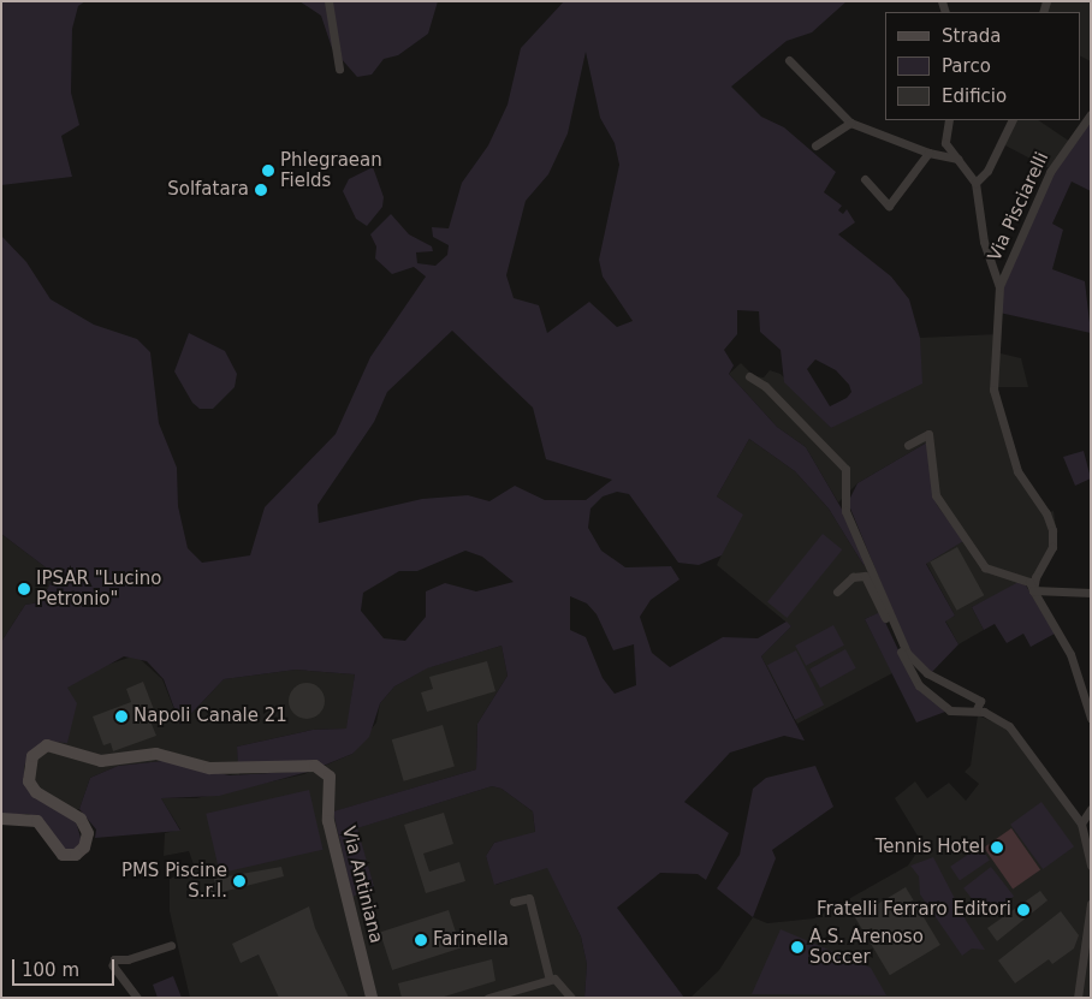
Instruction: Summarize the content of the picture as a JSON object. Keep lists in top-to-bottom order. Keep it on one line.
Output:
{"streets":{"street":["Via Pisciarelli","Via Antiniana"]},"places":["Phlegraean Fields","Solfatara","IPSAR \"Lucino Petronio\"","Napoli Canale 21","Tennis Hotel","PMS Piscine S.r.l.","Fratelli Ferraro Editori","Farinella","A.S. Arenoso Soccer"],"legend":["Strada","Parco","Edificio"],"scale_bar":"100 m"}
